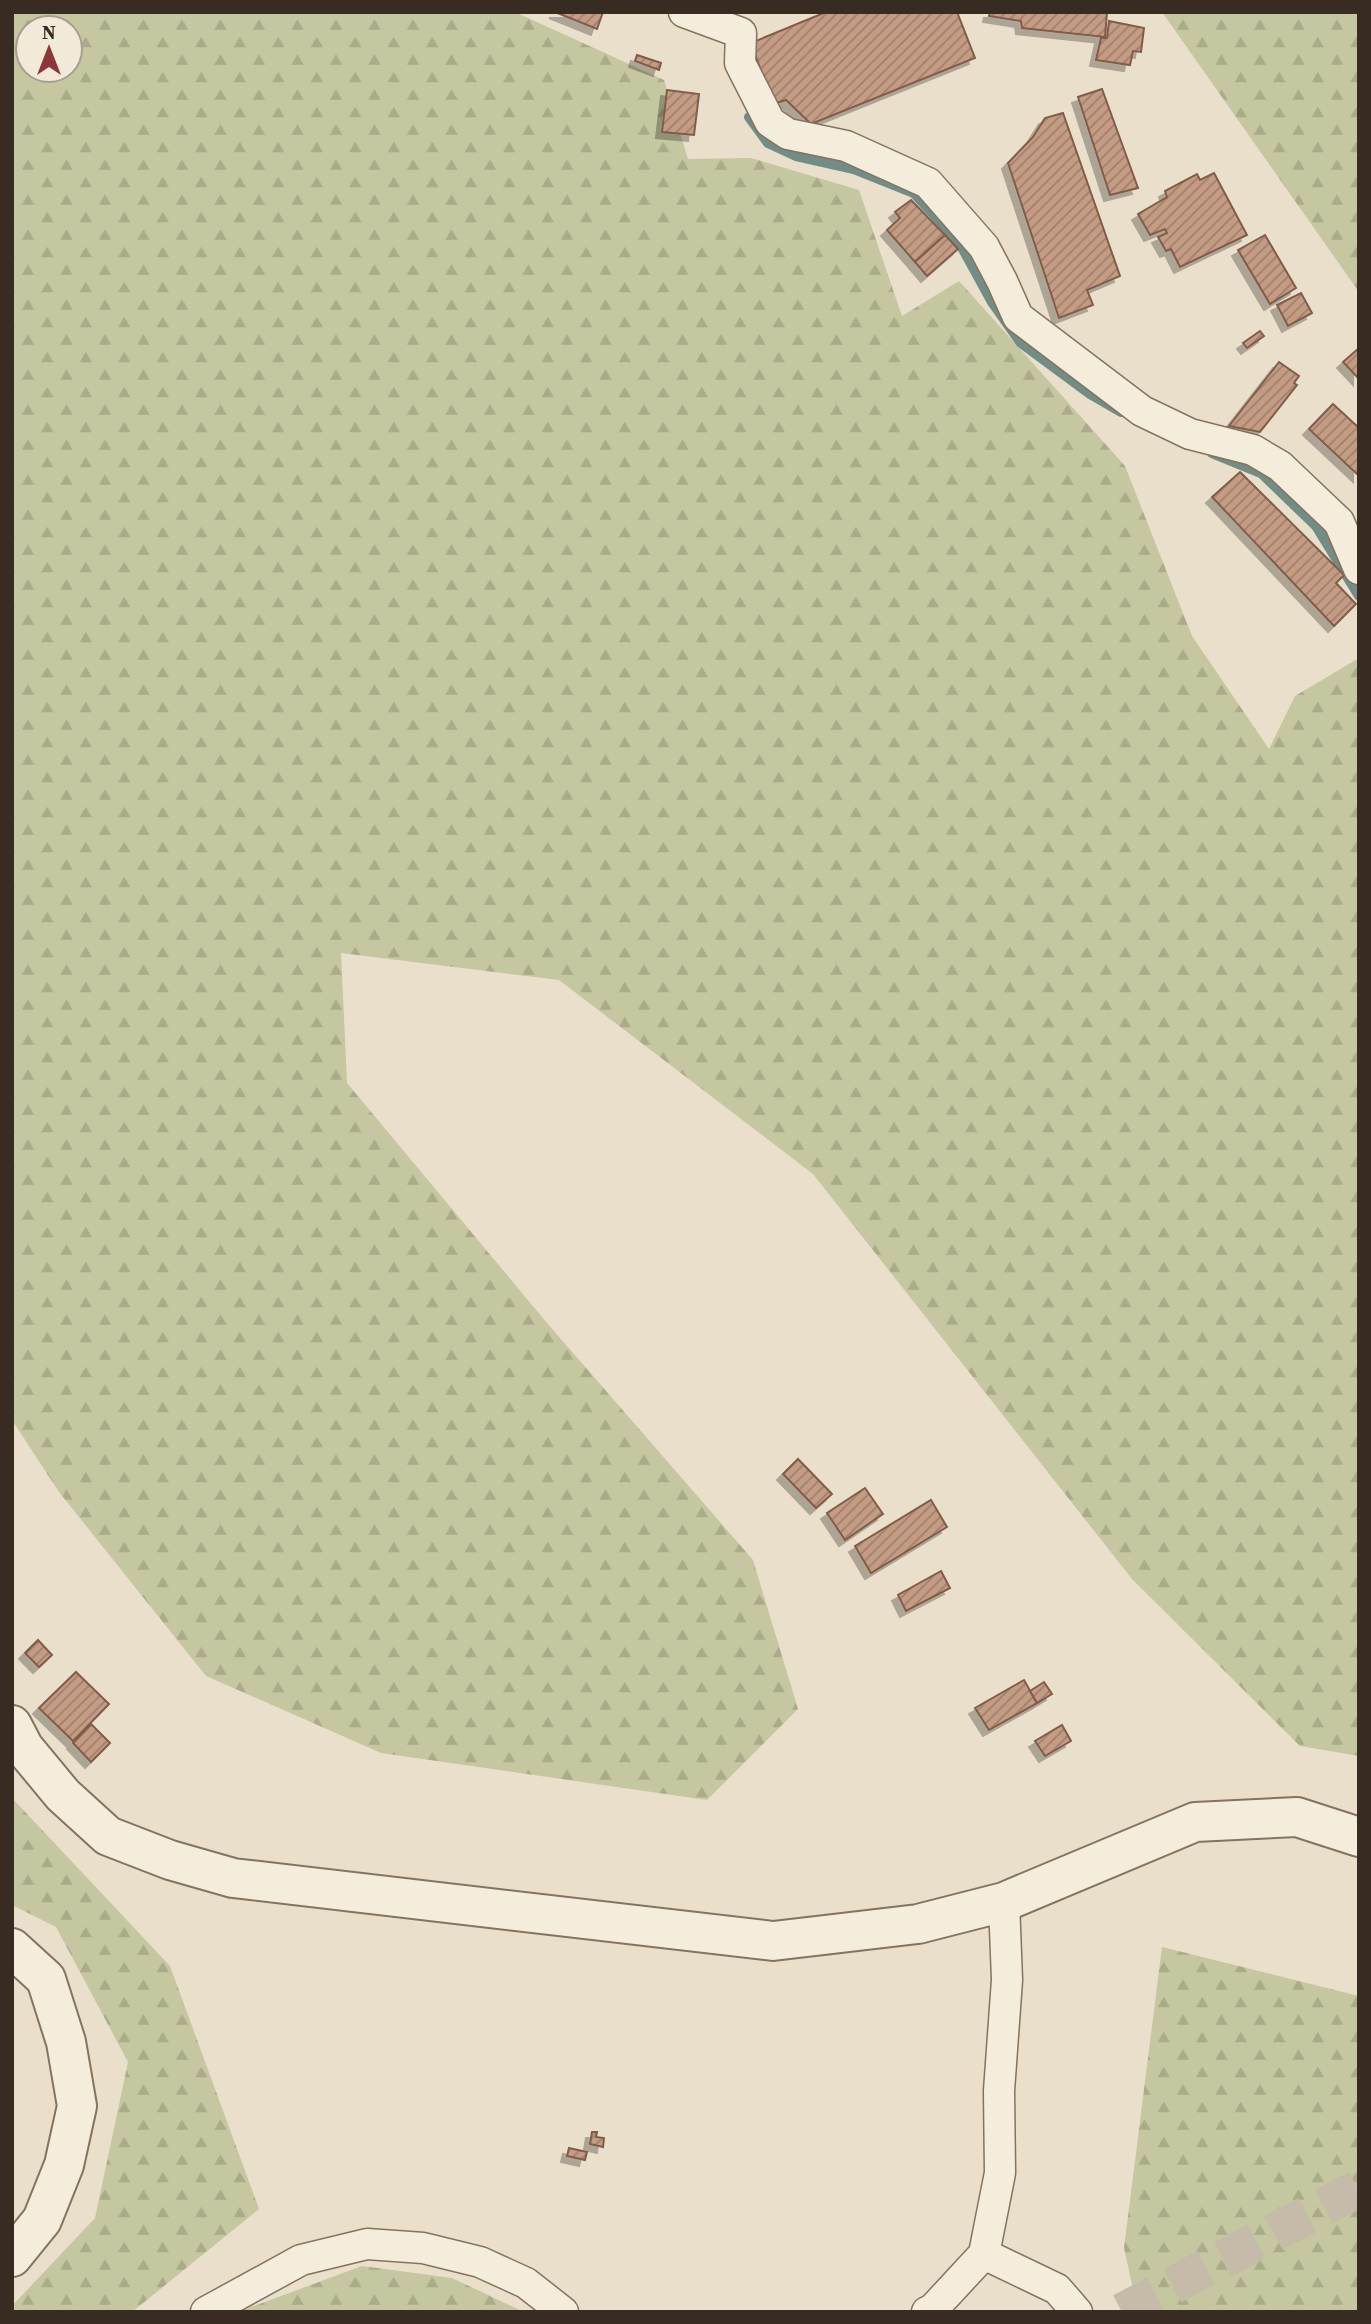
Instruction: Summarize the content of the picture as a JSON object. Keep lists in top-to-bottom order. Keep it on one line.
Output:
{"north":"top"}
